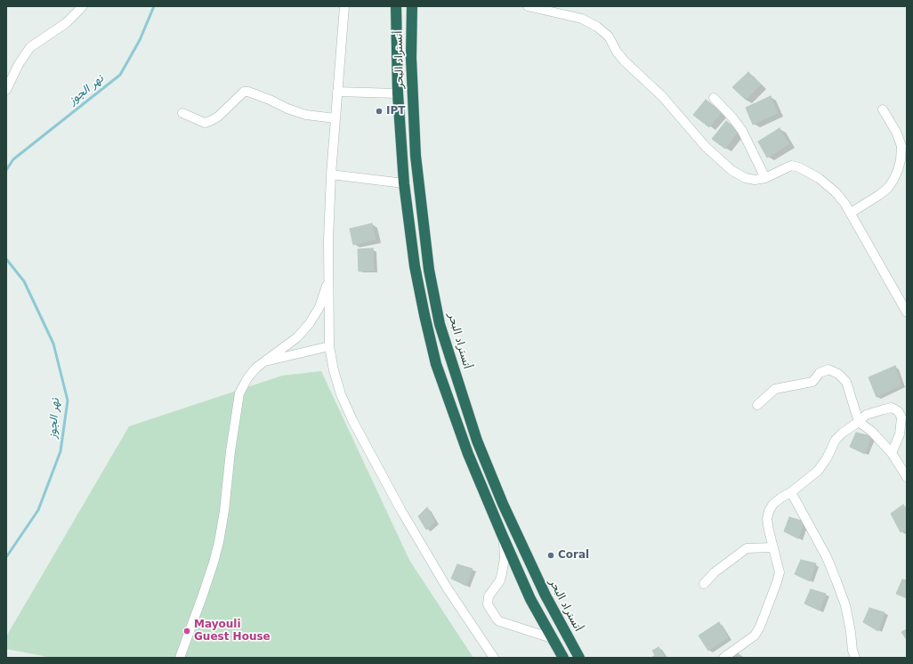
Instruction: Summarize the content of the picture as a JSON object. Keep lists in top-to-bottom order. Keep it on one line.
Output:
{"streets":{"highway":["أتستراد البحر"]},"water":["نهر الجوز"],"places":["IPT","Coral","Mayouli Guest House"]}
